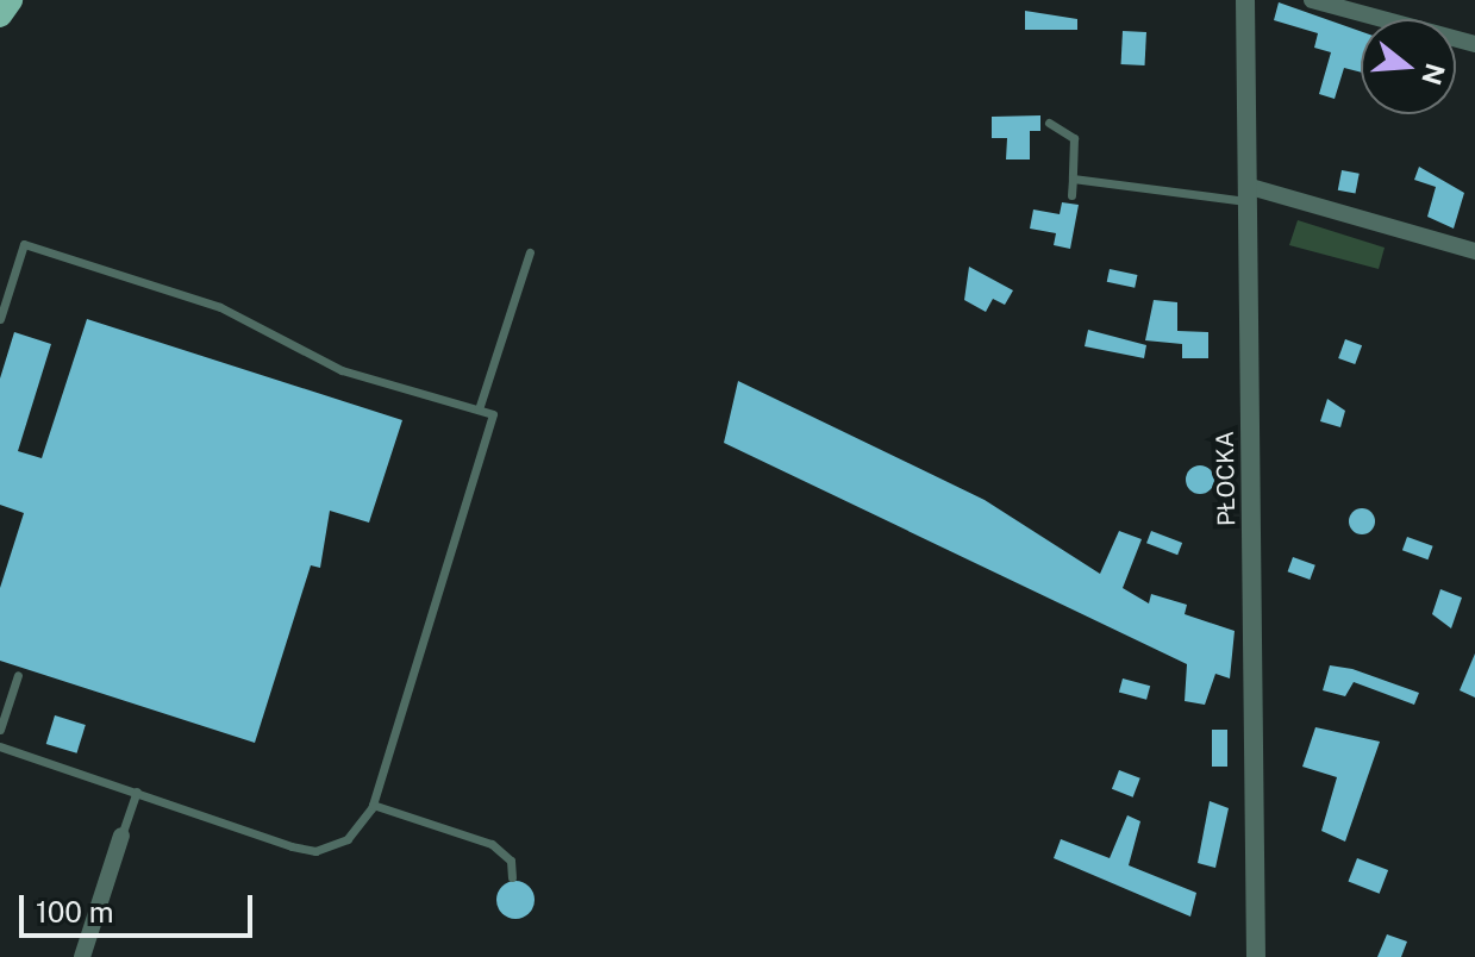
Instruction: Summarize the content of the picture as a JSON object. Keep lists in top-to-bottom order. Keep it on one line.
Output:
{"streets":{"street":["PŁOCKA"]},"scale_bar":"100 m","north":"right"}
